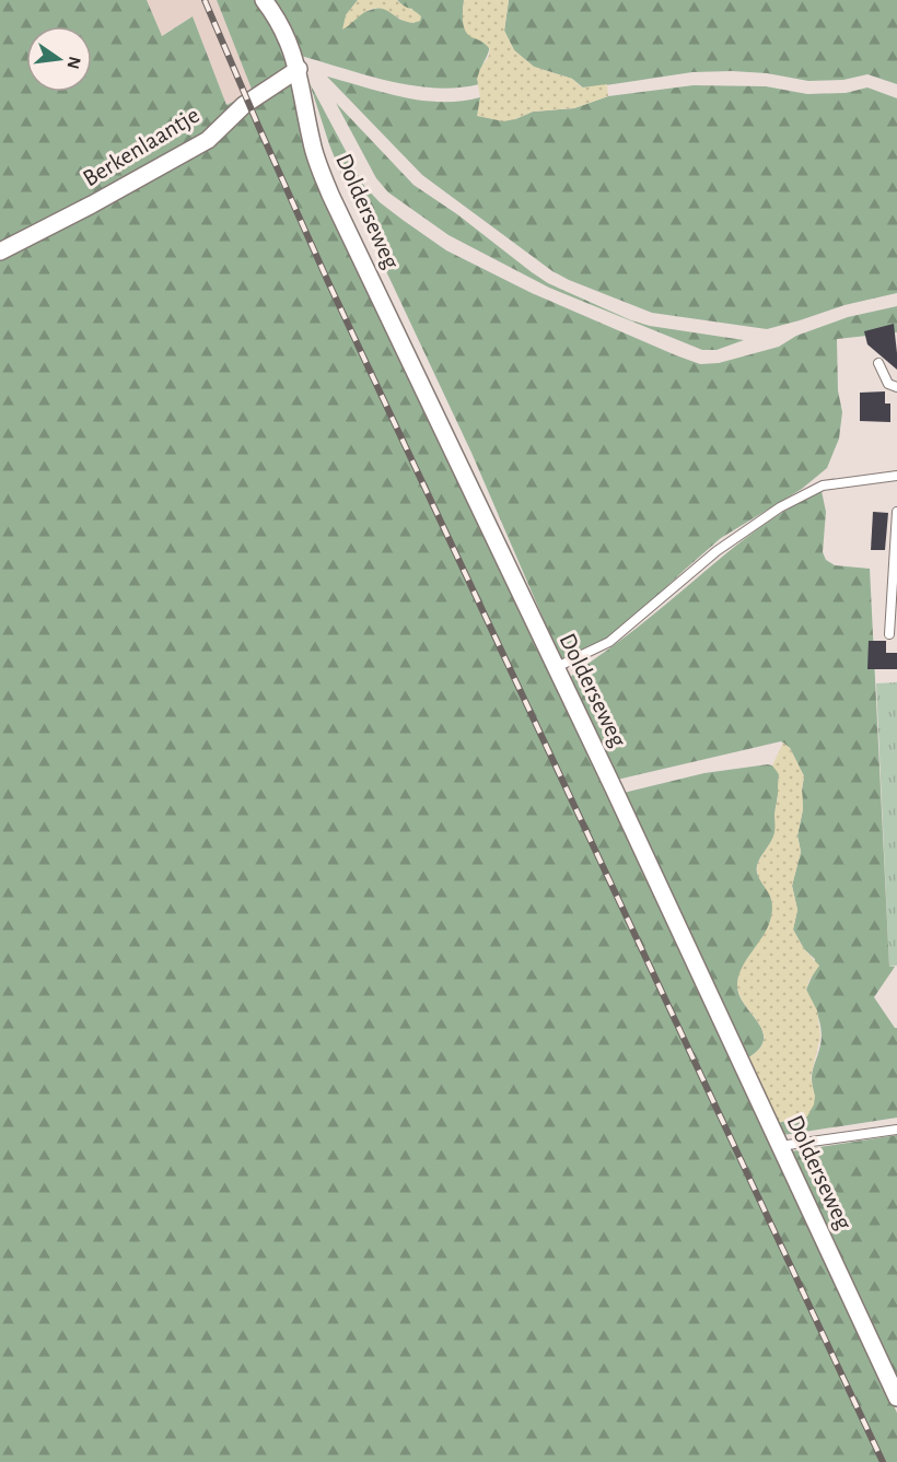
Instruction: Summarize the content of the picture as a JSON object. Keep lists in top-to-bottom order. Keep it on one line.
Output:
{"streets":{"street":["Berkenlaantje","Dolderseweg"]},"crossings":[["Berkenlaantje","Dolderseweg"]],"north":"right"}
